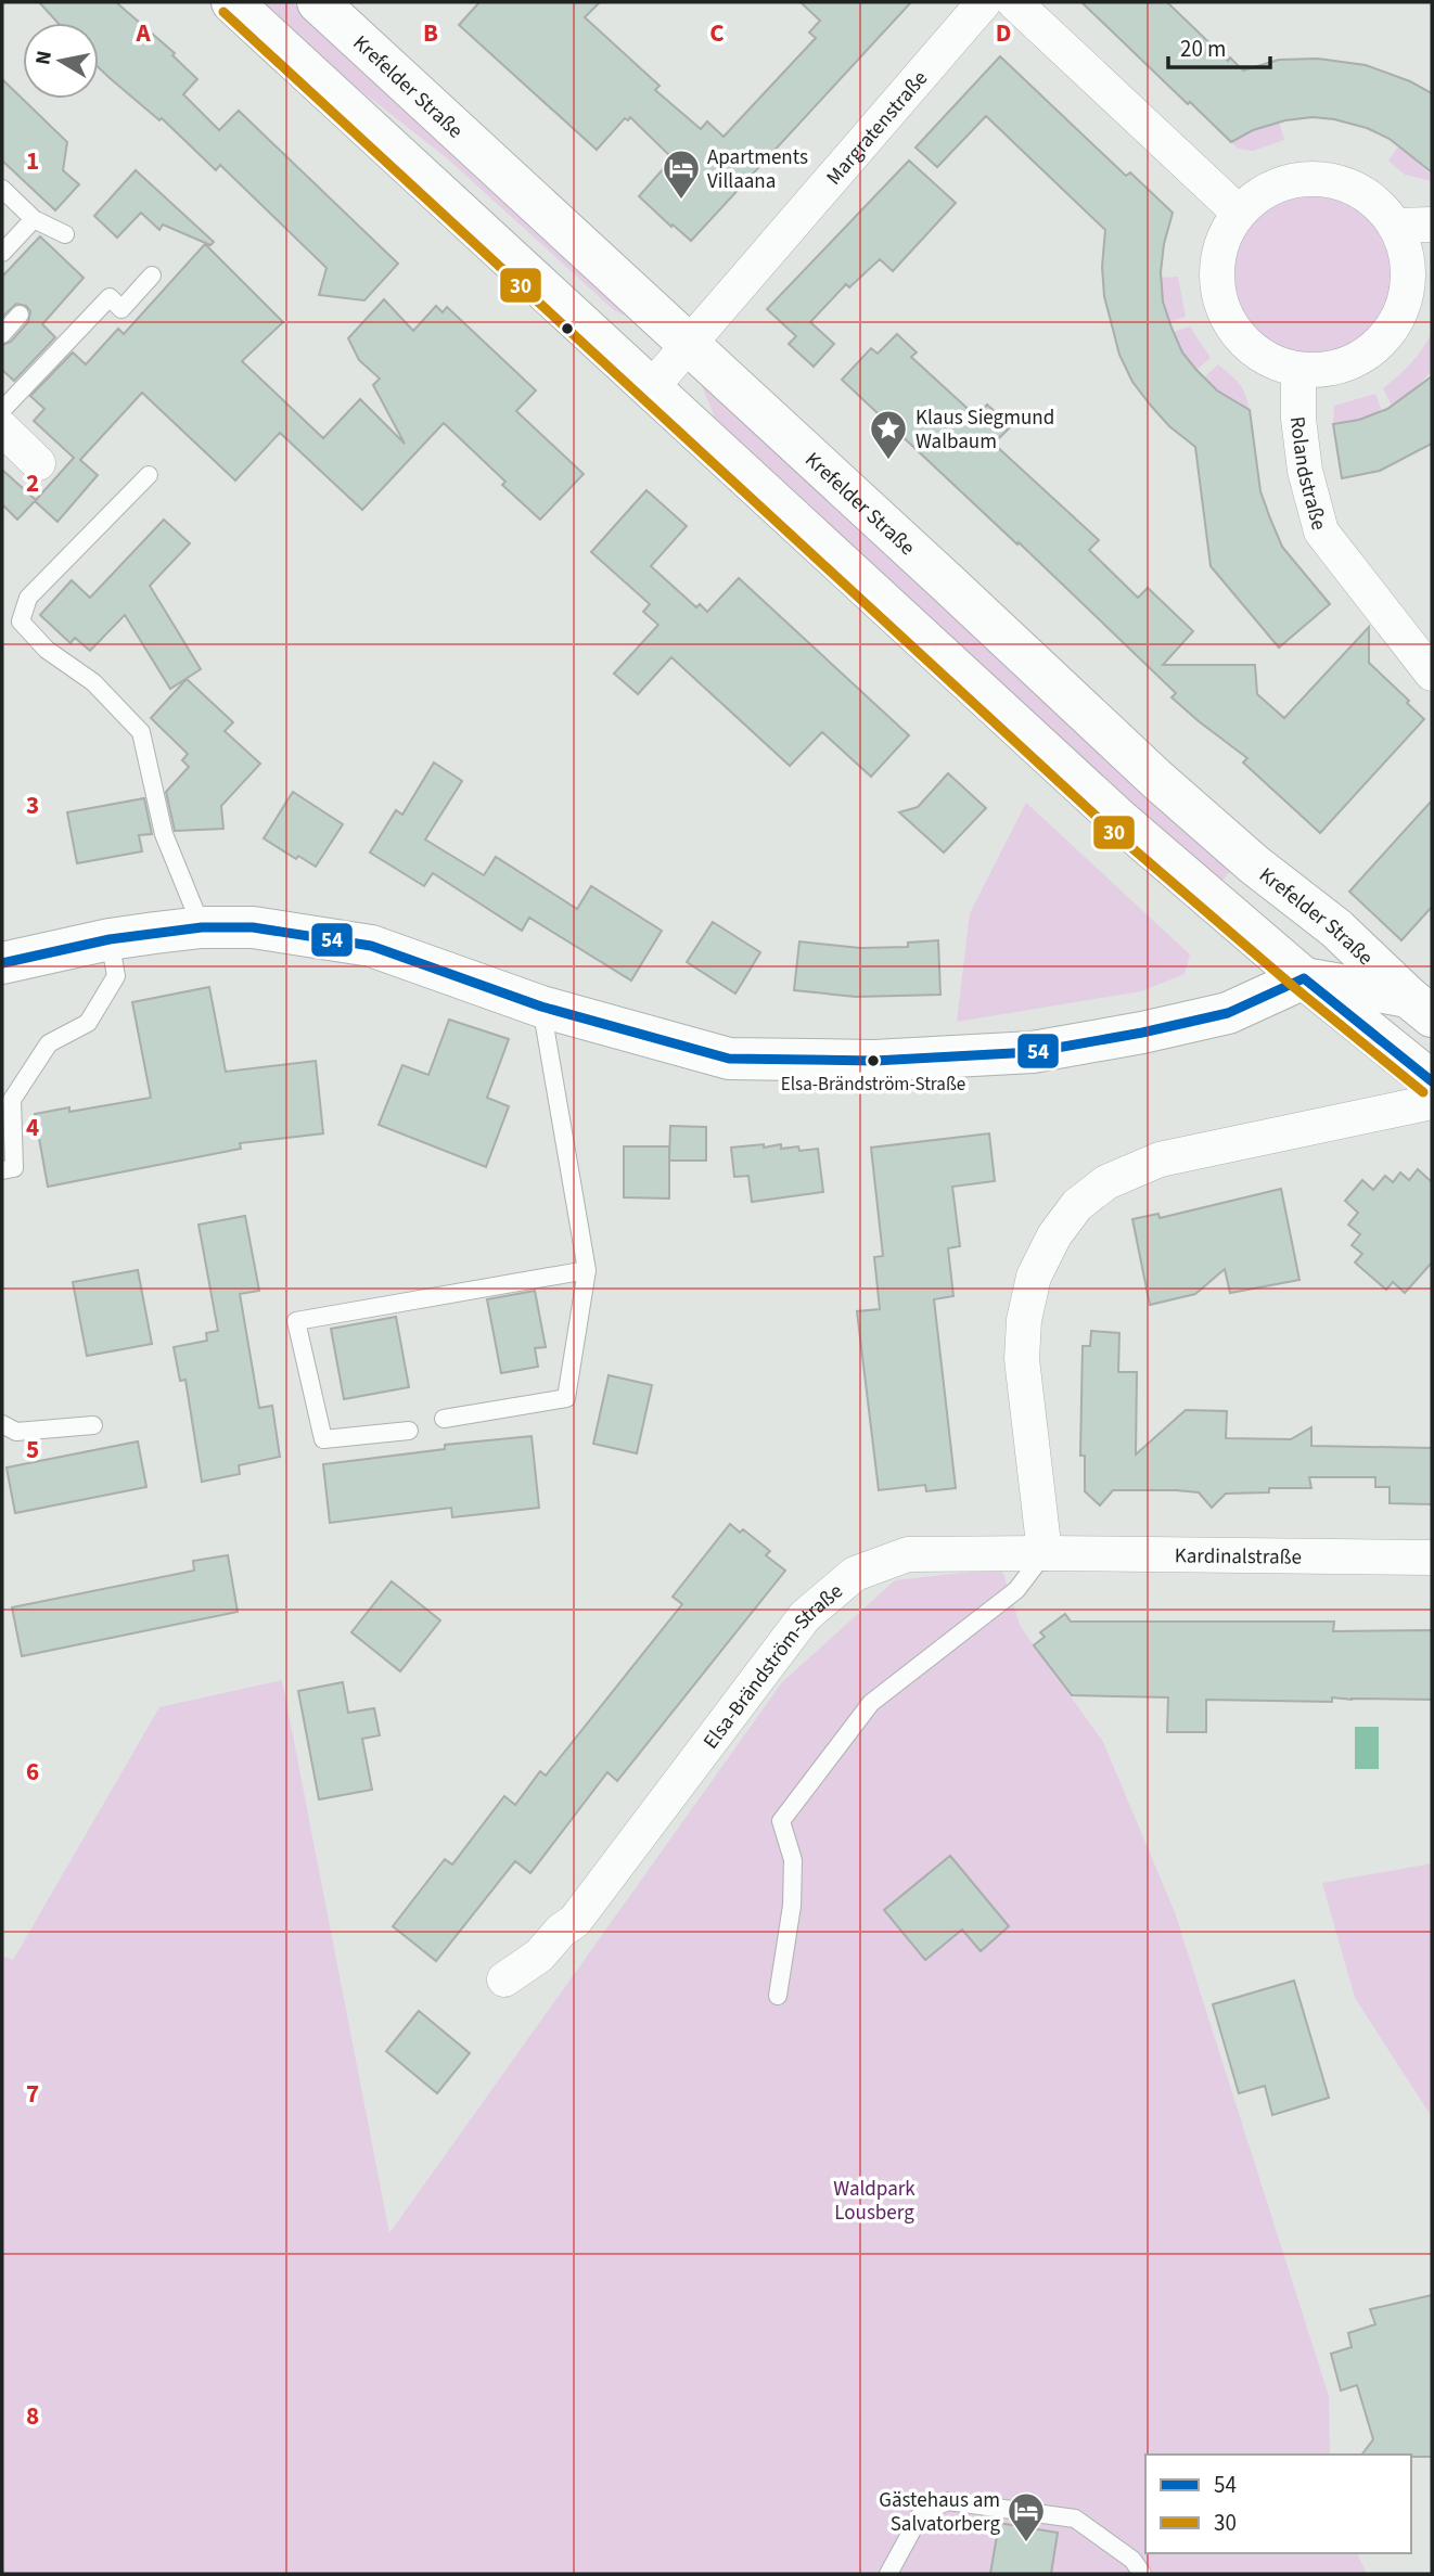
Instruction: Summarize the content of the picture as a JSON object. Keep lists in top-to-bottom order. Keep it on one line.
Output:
{"streets":{"main road":["Krefelder Straße"],"street":["Margratenstraße","Rolandstraße","Kardinalstraße","Elsa-Brändström-Straße"]},"crossings":[["Krefelder Straße","Margratenstraße"],["Kardinalstraße","Elsa-Brändström-Straße"]],"parks":["Waldpark Lousberg"],"places":{"hotel":["Apartments Villaana","Gästehaus am Salvatorberg"],"place":["Klaus Siegmund Walbaum"],"other":["Elsa-Brändström-Straße"]},"lines":["transit line 30","transit line 54"],"legend":["54","30"],"scale_bar":"20 m","north":"left","grid":{"columns":["A","B","C","D"],"rows":["1","2","3","4","5","6","7","8"]}}
